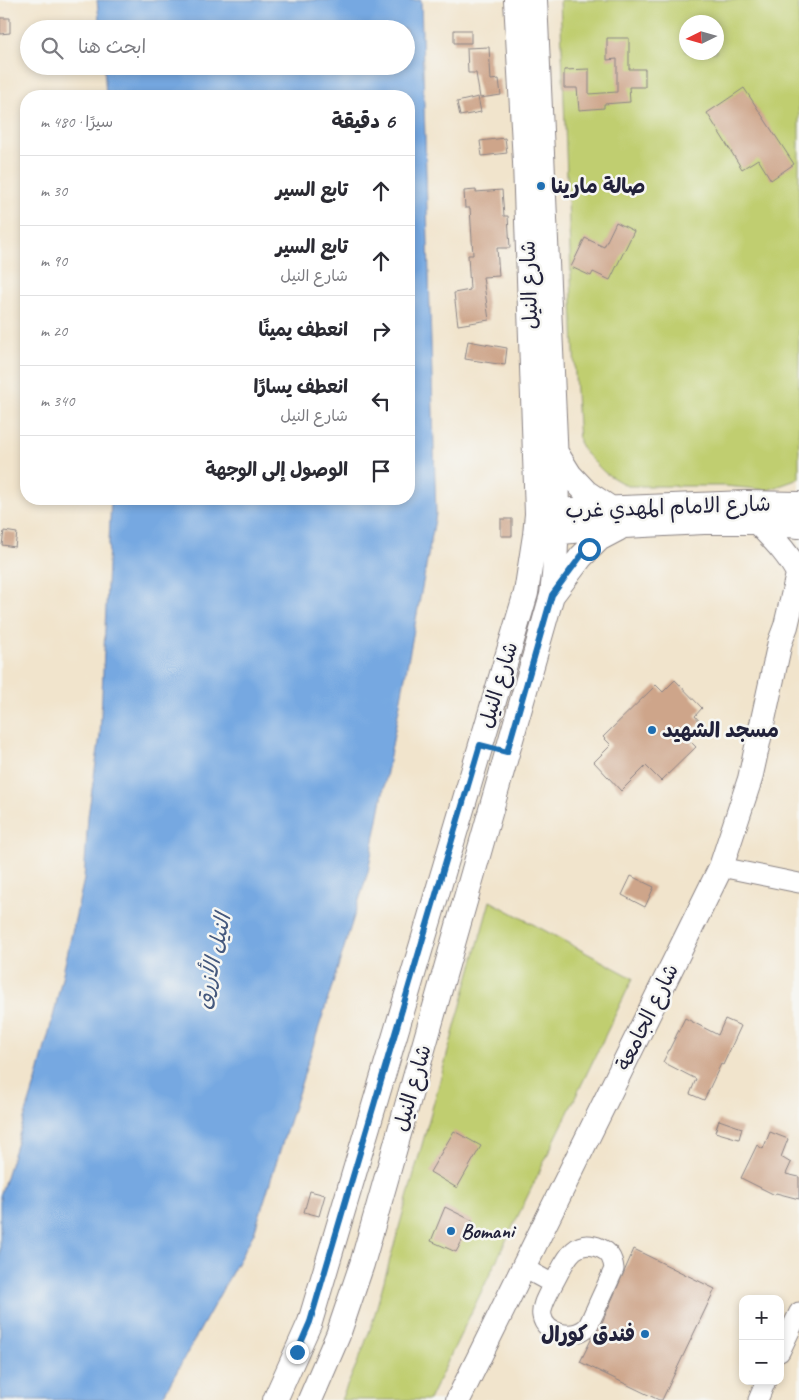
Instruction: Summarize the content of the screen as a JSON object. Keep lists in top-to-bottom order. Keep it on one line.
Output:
{"streets":{"main road":["شارع النيل","شارع الامام المهدي غرب","شارع الجامعة"]},"crossings":[["شارع النيل","شارع الامام المهدي غرب"]],"water":["النيل الأزرق"],"places":["صالة مارينا","مسجد الشهيد","Bomani","فندق كورال"],"north":"left","page":{"search":"ابحث هنا","heading":["6 دقيقة","سيرًا · 480 m"],"list":[["تابع السير","30 m"],["تابع السير","شارع النيل","90 m"],["انعطف يمينًا","20 m"],["انعطف يسارًا","شارع النيل","340 m"],"الوصول إلى الوجهة"],"map_buttons":["+","−"]}}
